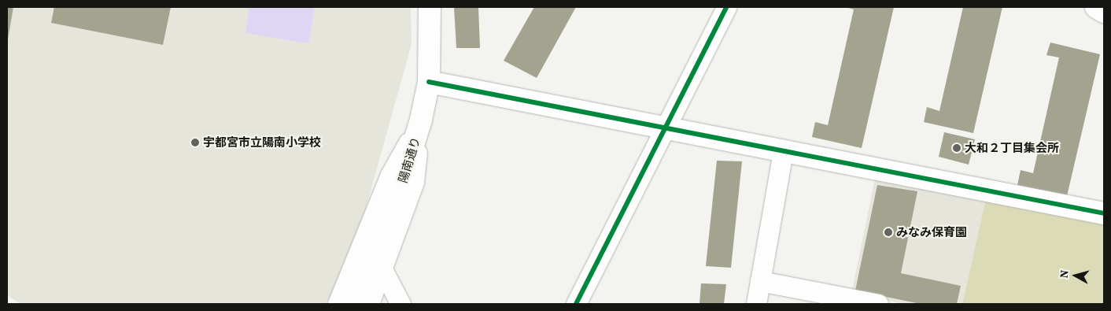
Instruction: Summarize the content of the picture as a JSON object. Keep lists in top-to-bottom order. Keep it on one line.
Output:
{"streets":{"street":["陽南通り"]},"places":["宇都宮市立陽南小学校","大和２丁目集会所","みなみ保育園"],"north":"left"}
